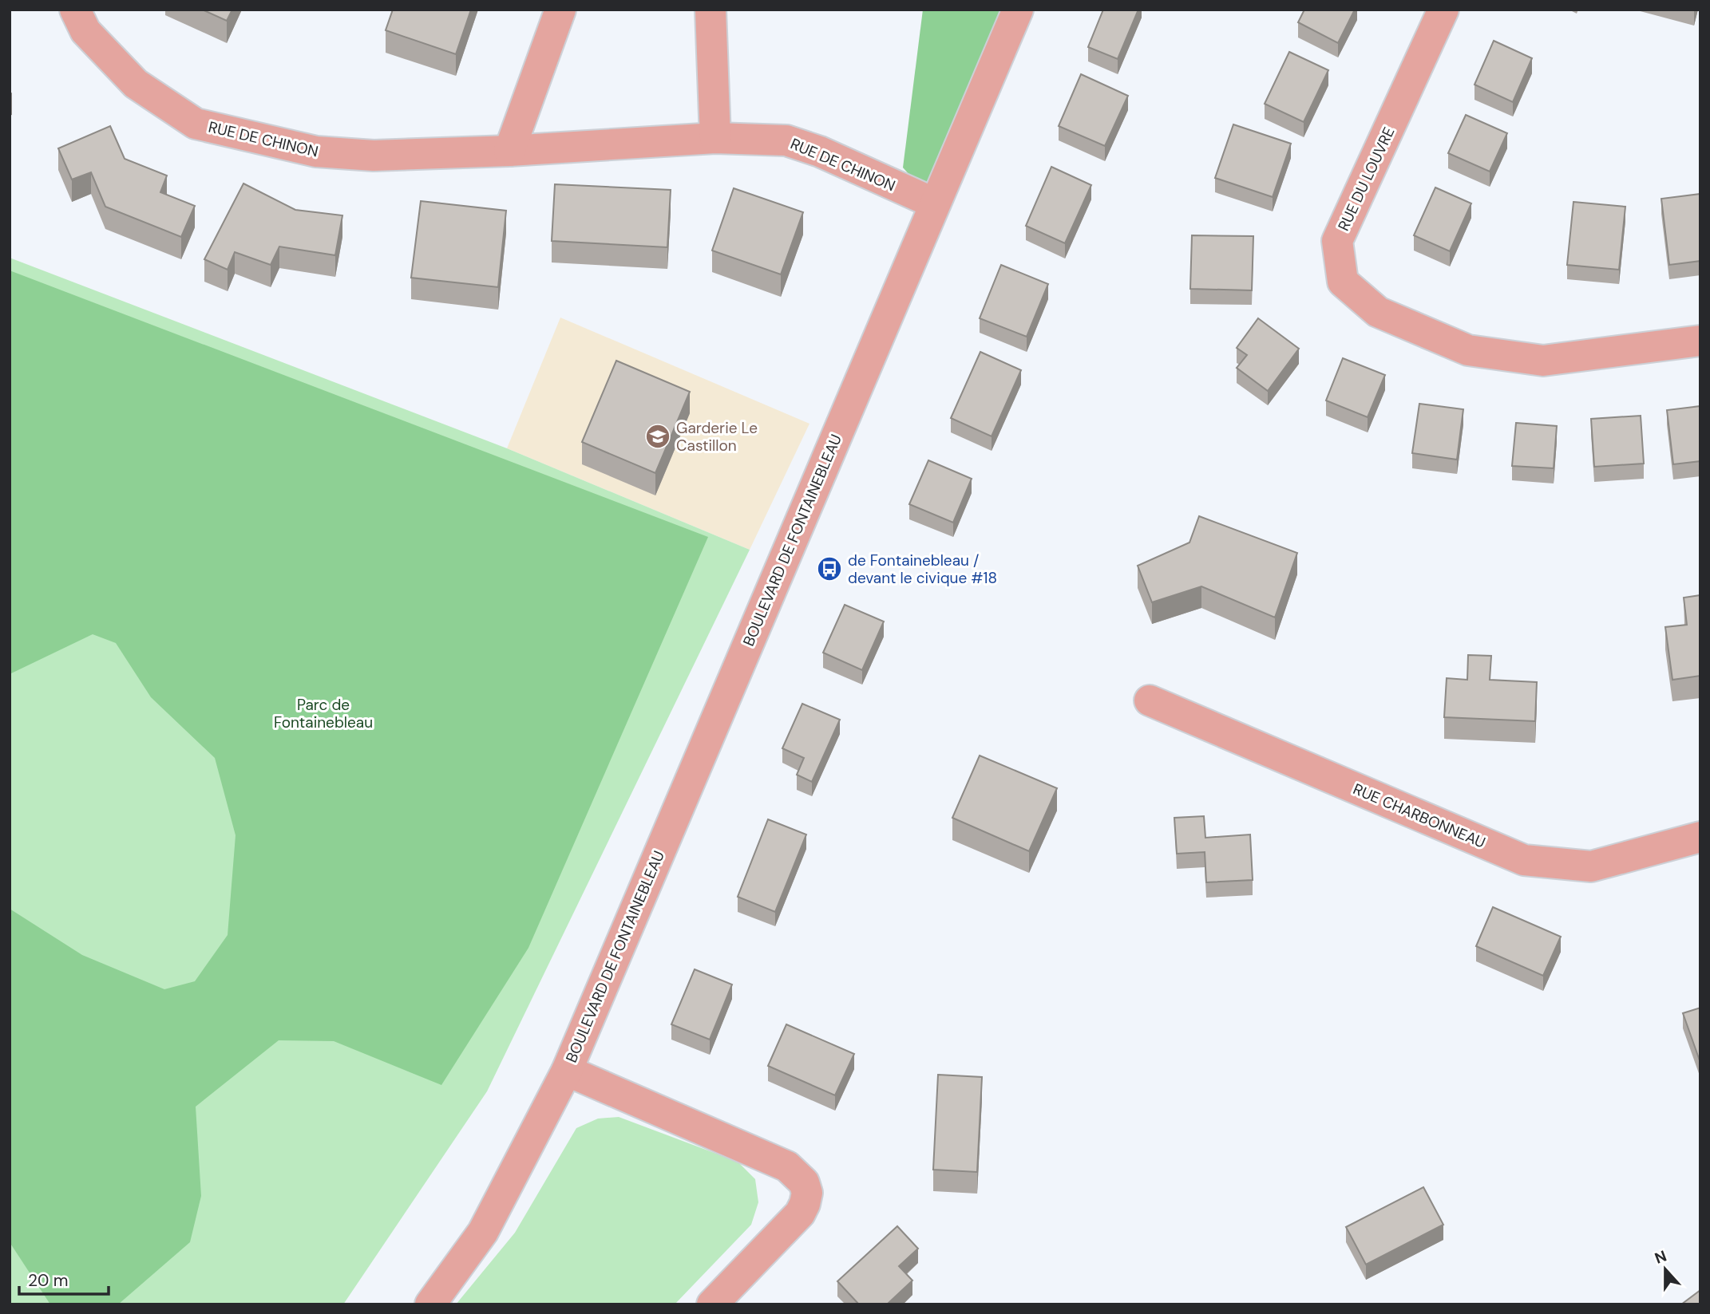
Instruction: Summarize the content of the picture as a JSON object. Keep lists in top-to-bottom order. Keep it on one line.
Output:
{"streets":{"street":["RUE DE CHINON","RUE DU LOUVRE","BOULEVARD DE FONTAINEBLEAU","RUE CHARBONNEAU"]},"crossings":[["RUE DE CHINON","BOULEVARD DE FONTAINEBLEAU"]],"parks":["Parc de Fontainebleau"],"places":{"school or university":["Garderie Le Castillon"],"bus stop":["de Fontainebleau / devant le civique #18"]},"scale_bar":"20 m","north":"top"}
